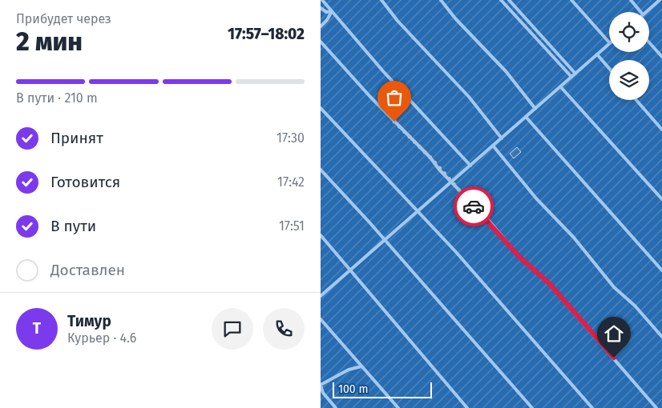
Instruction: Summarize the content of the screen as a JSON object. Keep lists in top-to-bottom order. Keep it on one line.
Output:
{"scale_bar":"100 m","page":{"heading":["2 мин","Прибудет через","17:57–18:02"],"panel":["Тимур","Курьер · 4.6"],"bar":"В пути · 210 m","list":[["Принят","17:30"],["Готовится","17:42"],["В пути","17:51"],"Доставлен"],"round":"Т","scale":"100 m"}}
